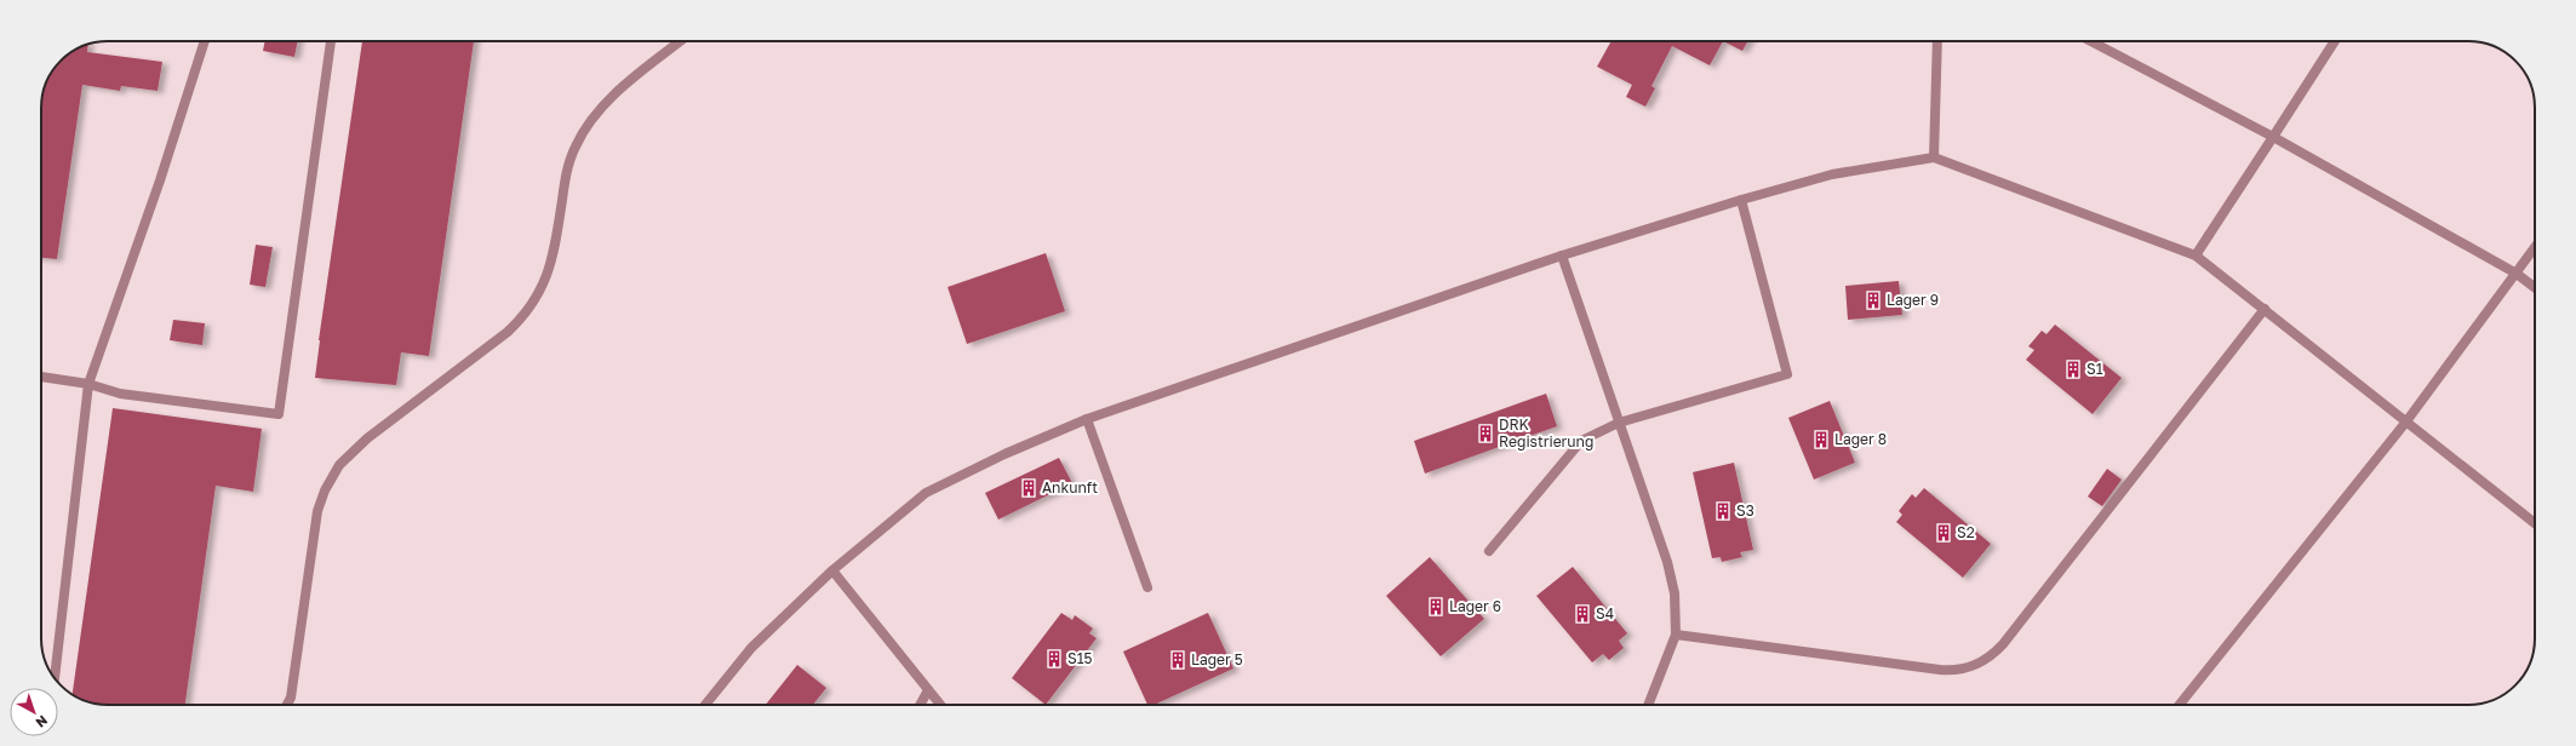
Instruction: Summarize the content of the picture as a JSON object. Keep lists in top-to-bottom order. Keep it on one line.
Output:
{"places":{"building":["Lager 9","S1","DRK Registrierung","Lager 8","Ankunft","S3","S2","Lager 6","S4","S15","Lager 5"]},"north":"bottom right"}
